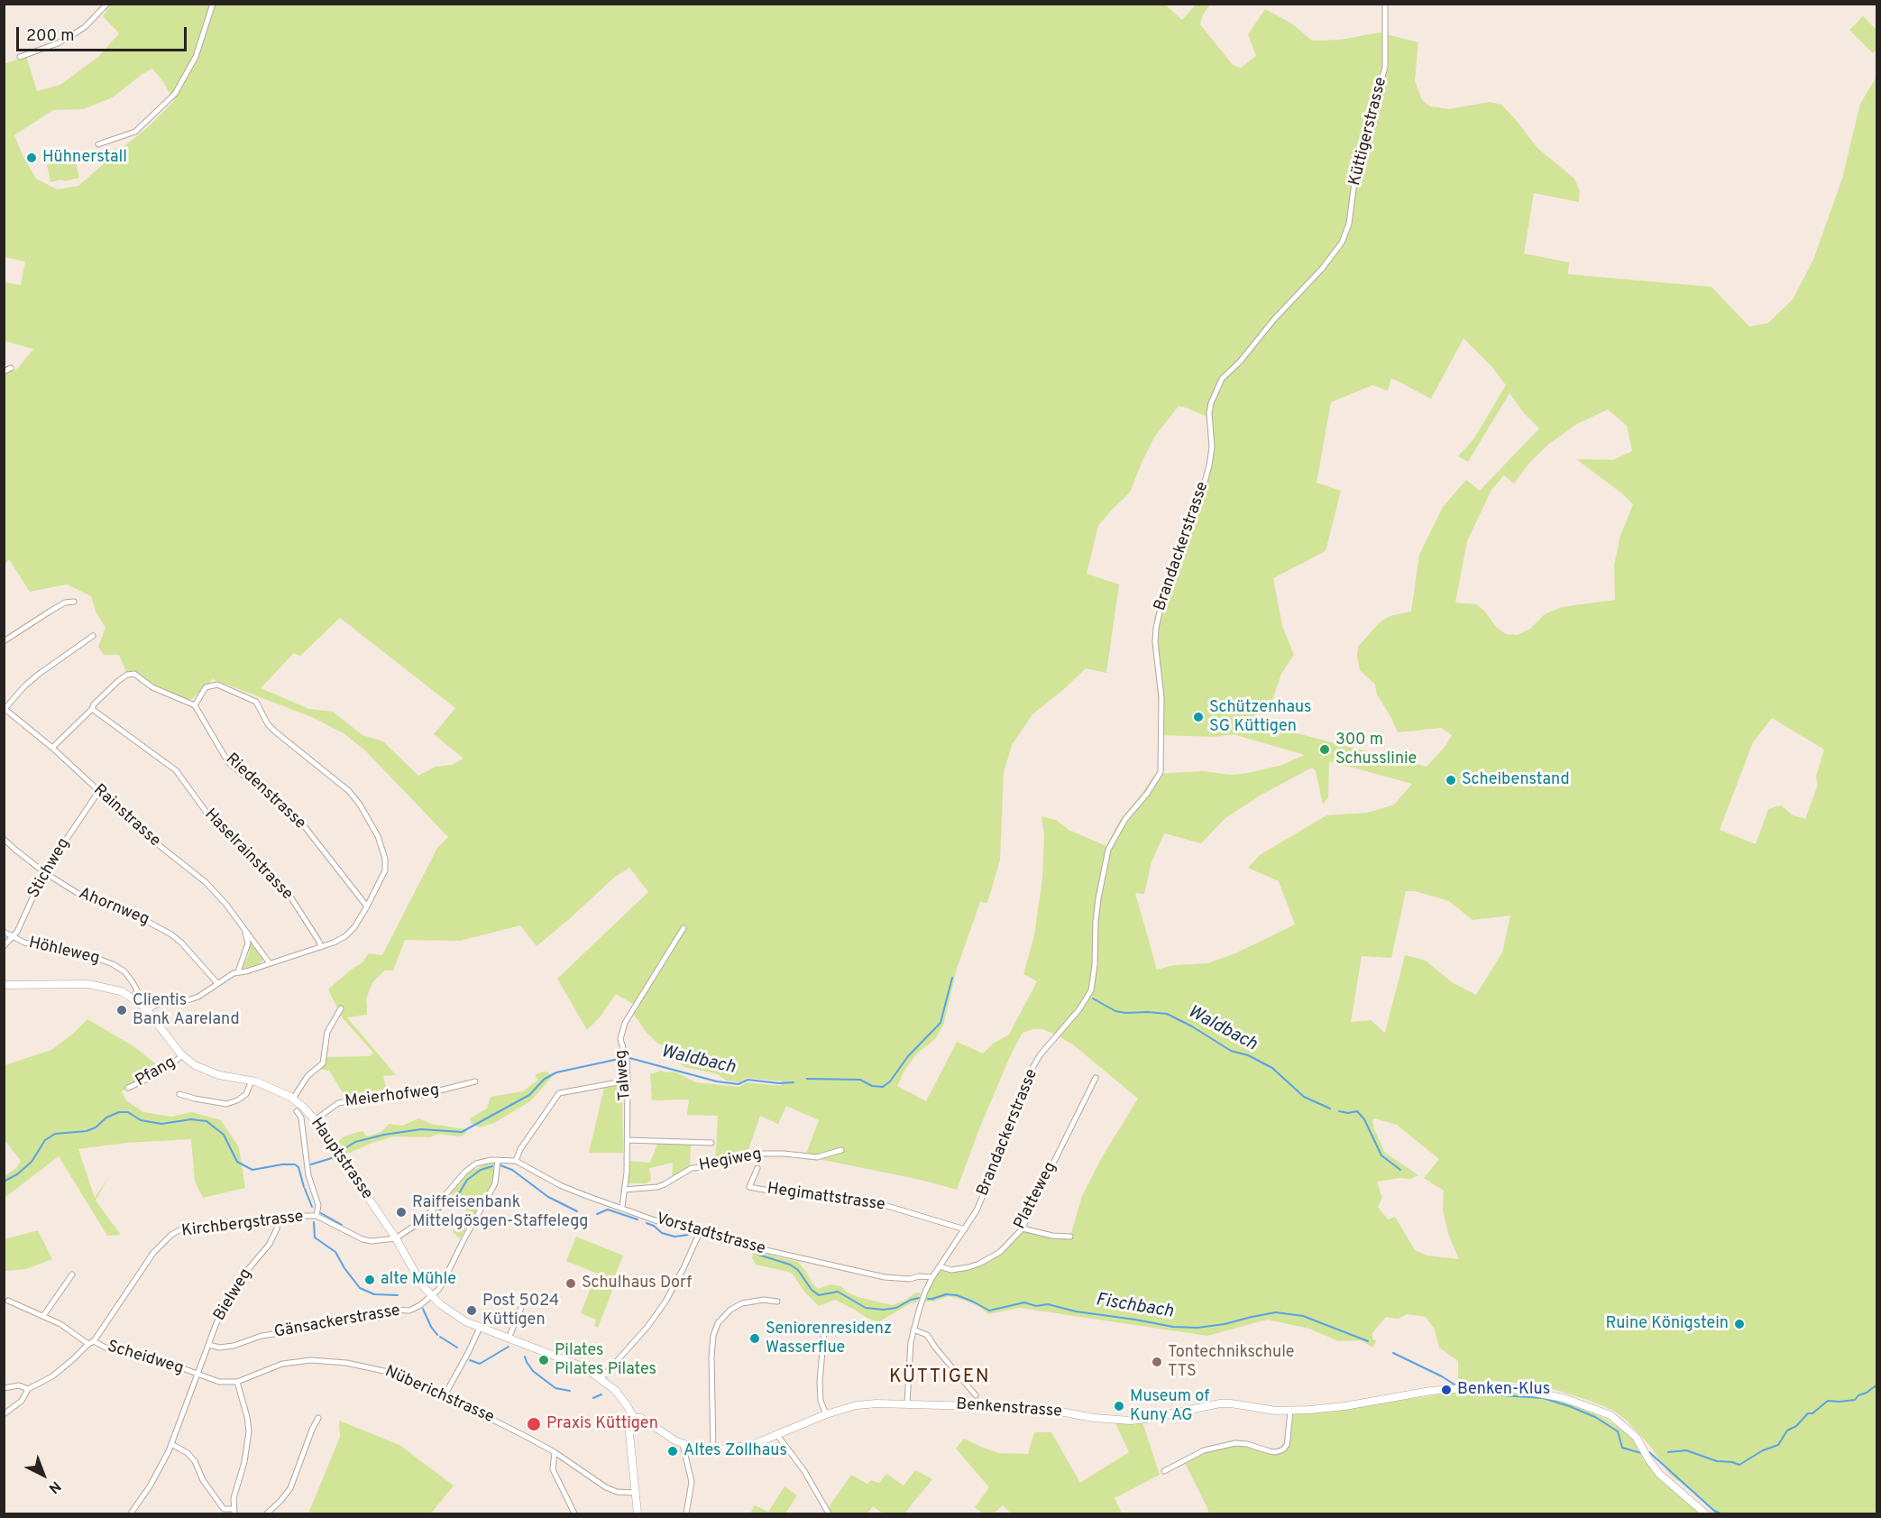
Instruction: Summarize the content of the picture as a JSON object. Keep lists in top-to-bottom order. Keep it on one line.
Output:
{"streets":{"street":["Küttigerstrasse","Brandackerstrasse","Riedenstrasse","Rainstrasse","Haselrainstrasse","Stichweg","Ahornweg","Höhleweg","Pfang","Talweg","Meierhofweg","Hauptstrasse","Hegiweg","Platteweg","Hegimattstrasse","Kirchbergstrasse","Vorstadtstrasse","Bielweg","Gänsackerstrasse","Scheidweg","Nüberichstrasse","Benkenstrasse"]},"crossings":[["Küttigerstrasse","Brandackerstrasse"],["Brandackerstrasse","Platteweg"],["Brandackerstrasse","Hegimattstrasse"],["Brandackerstrasse","Vorstadtstrasse"],["Brandackerstrasse","Benkenstrasse"],["Rainstrasse","Stichweg"],["Stichweg","Ahornweg"],["Stichweg","Höhleweg"],["Höhleweg","Hauptstrasse"],["Pfang","Hauptstrasse"],["Talweg","Hegiweg"],["Talweg","Vorstadtstrasse"],["Meierhofweg","Hauptstrasse"],["Hauptstrasse","Kirchbergstrasse"],["Hauptstrasse","Vorstadtstrasse"],["Hauptstrasse","Gänsackerstrasse"],["Hauptstrasse","Benkenstrasse"],["Kirchbergstrasse","Vorstadtstrasse"],["Kirchbergstrasse","Bielweg"],["Kirchbergstrasse","Scheidweg"],["Bielweg","Gänsackerstrasse"],["Bielweg","Scheidweg"],["Bielweg","Nüberichstrasse"],["Scheidweg","Nüberichstrasse"]],"districts":["KÜTTIGEN"],"water":["Waldbach","Fischbach"],"places":["Hühnerstall","Schützenhaus SG Küttigen","300 m Schusslinie","Scheibenstand","Clientis Bank Aareland","Raiffeisenbank Mittelgösgen-Staffelegg","alte Mühle","Schulhaus Dorf","Post 5024 Küttigen","Ruine Königstein","Seniorenresidenz Wasserflue","Pilates Pilates Pilates","Tontechnikschule TTS","Benken-Klus","Museum of Kuny AG","Praxis Küttigen","Altes Zollhaus"],"scale_bar":"200 m","north":"bottom right"}
